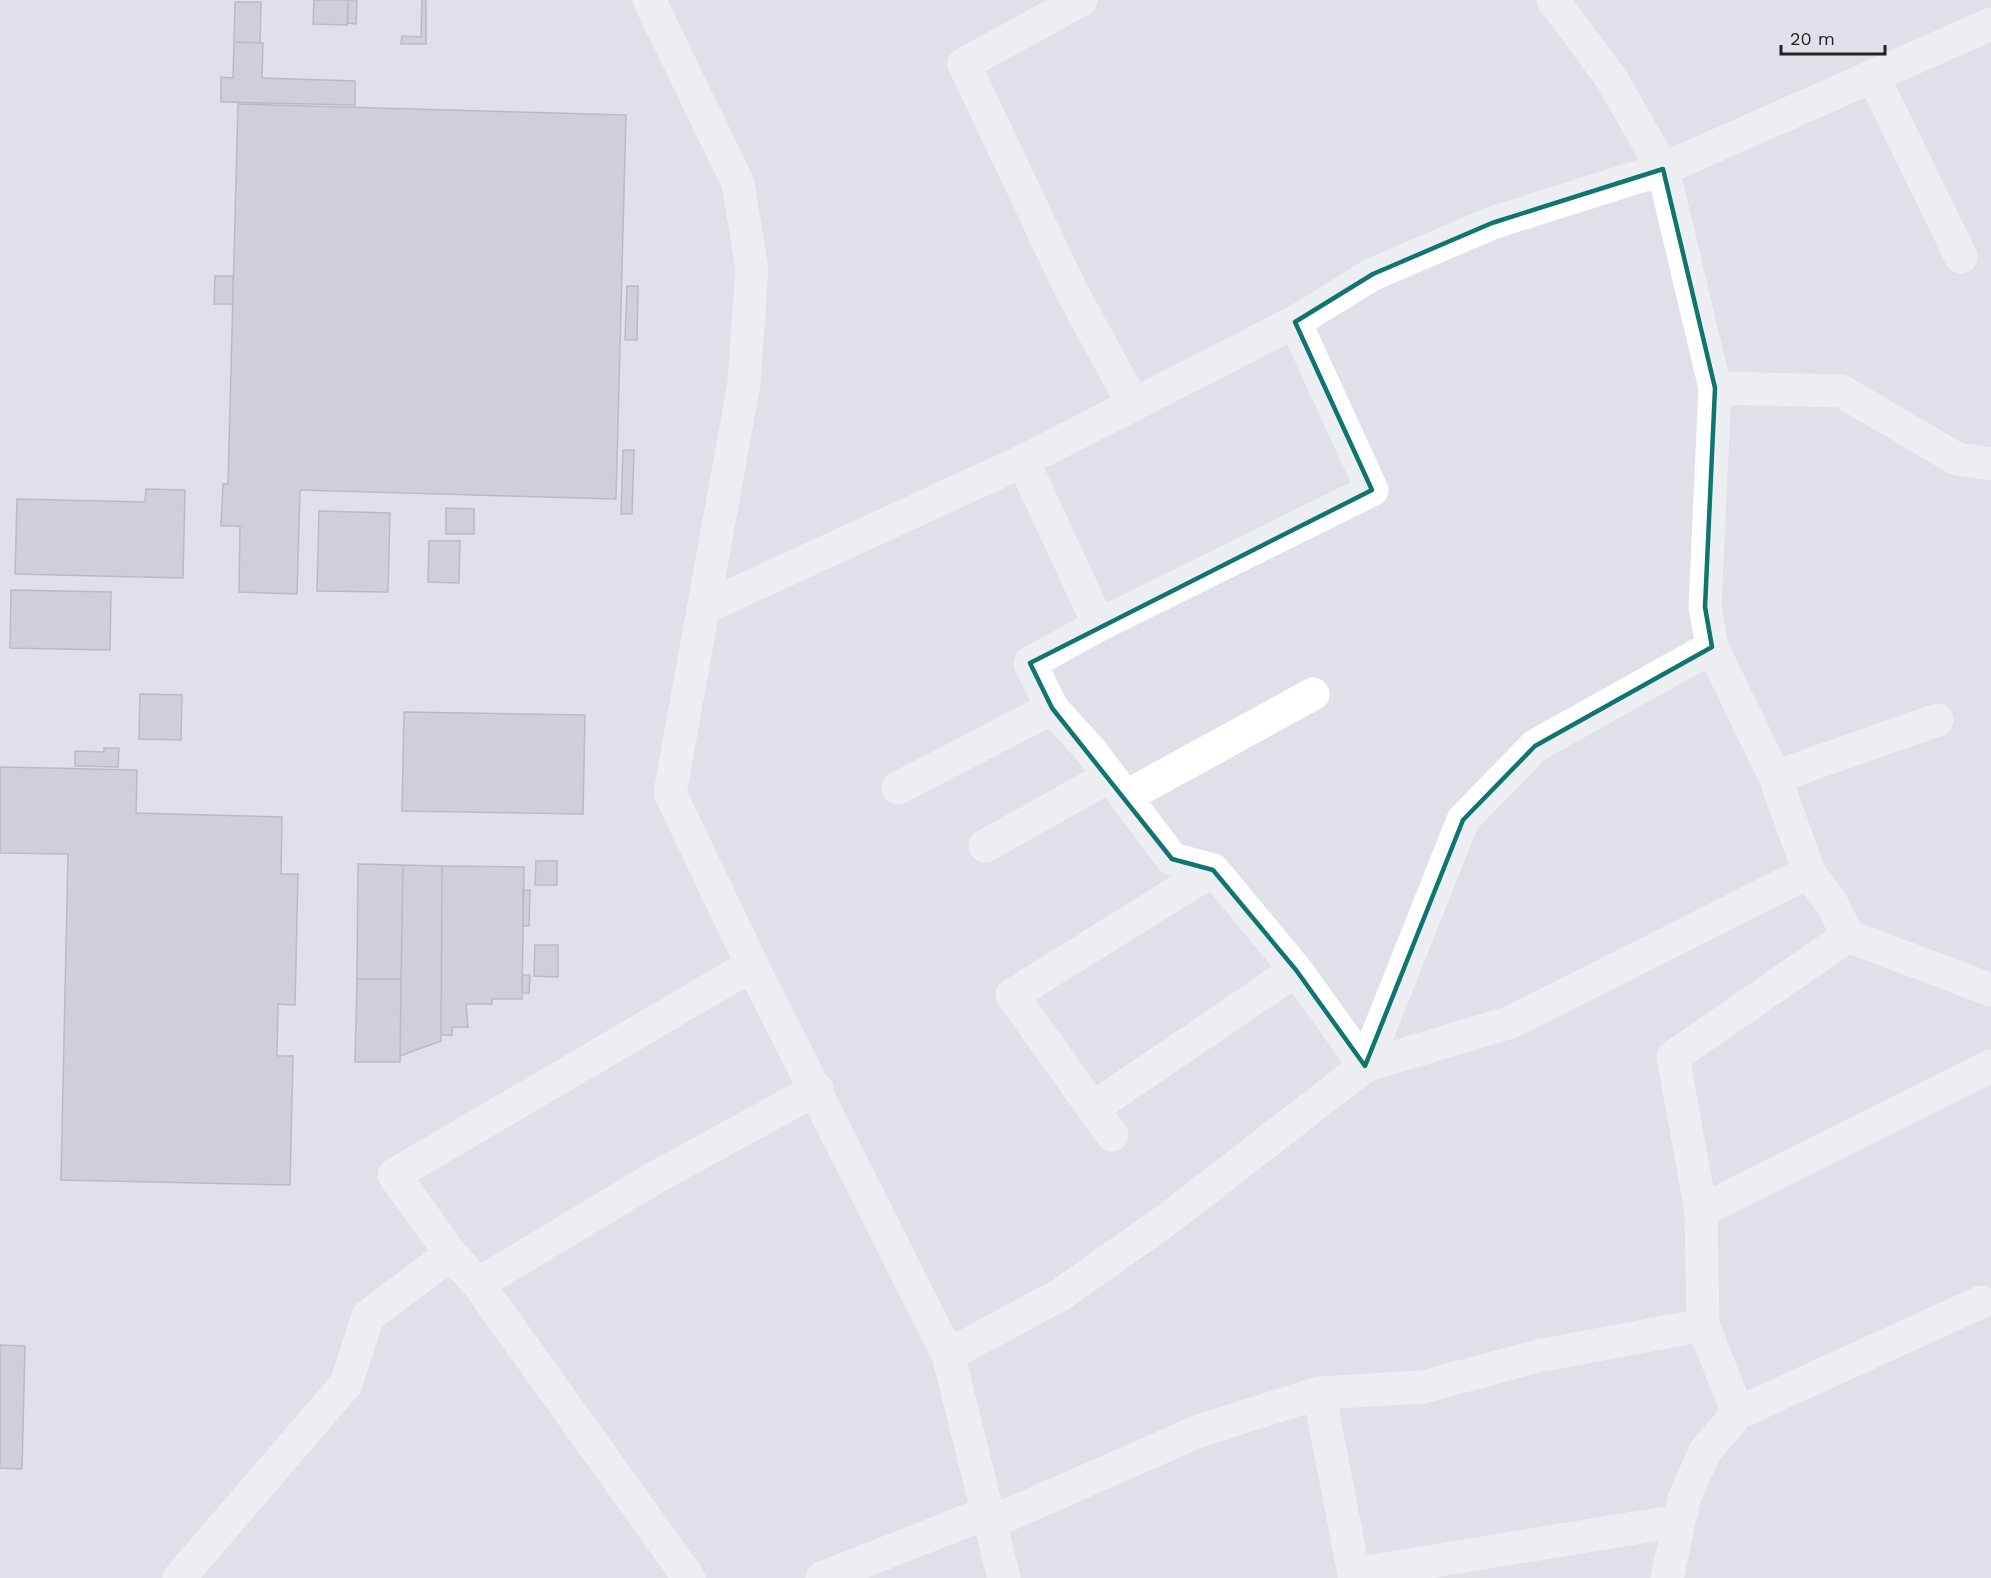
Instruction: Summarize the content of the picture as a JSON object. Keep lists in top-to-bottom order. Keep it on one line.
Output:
{"scale_bar":"20 m"}
